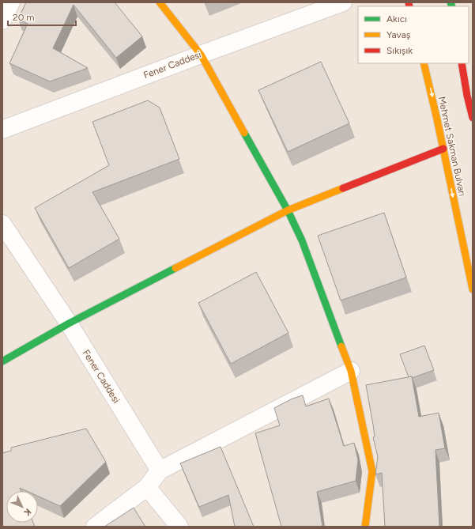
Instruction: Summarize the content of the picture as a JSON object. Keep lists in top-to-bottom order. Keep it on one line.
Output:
{"streets":{"street":["Fener Caddesi","Mehmet Sakman Bulvarı"]},"one_way":["Mehmet Sakman Bulvarı"],"legend":["Akıcı","Yavaş","Sıkışık"],"scale_bar":"20 m","north":"bottom right"}
